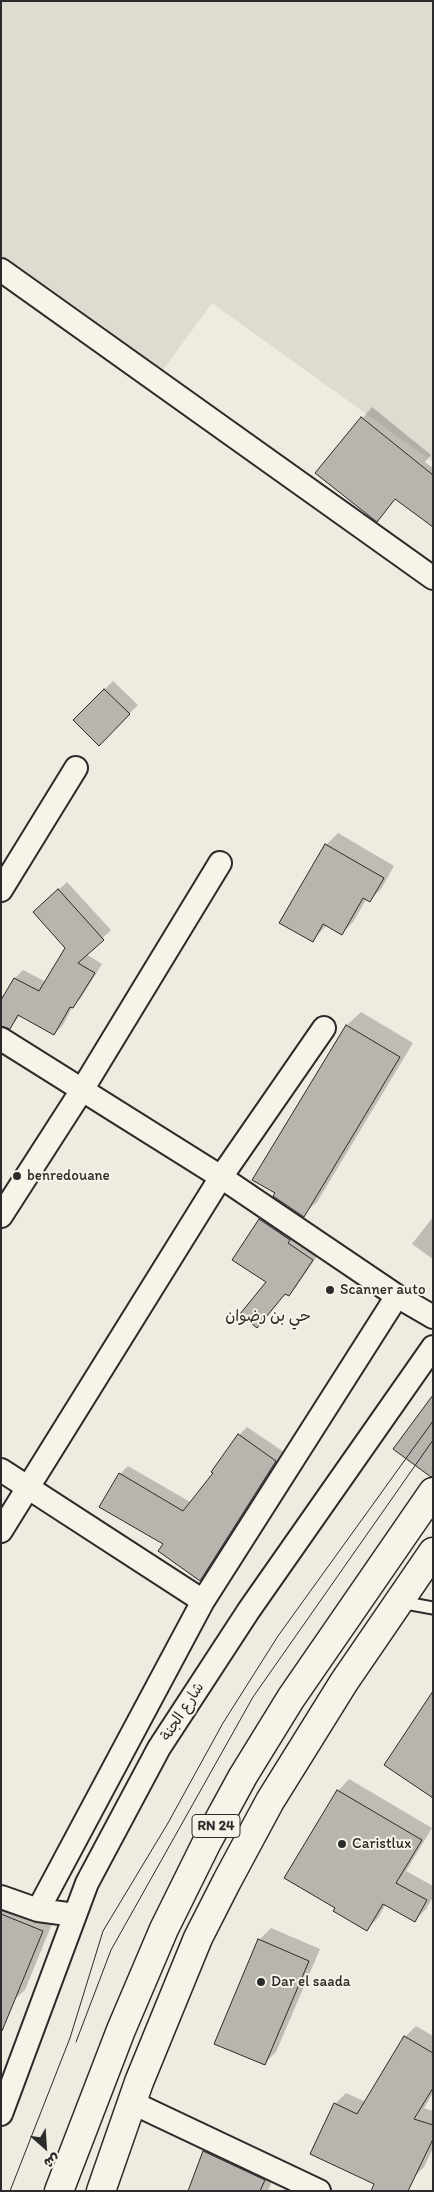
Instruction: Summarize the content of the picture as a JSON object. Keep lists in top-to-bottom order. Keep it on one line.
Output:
{"streets":{"main road":["RN 24"],"street":["شارع الجنة"]},"districts":["حي بن رضوان"],"places":["benredouane","Scanner auto","Caristlux","Dar el saada"],"north":"bottom right"}
